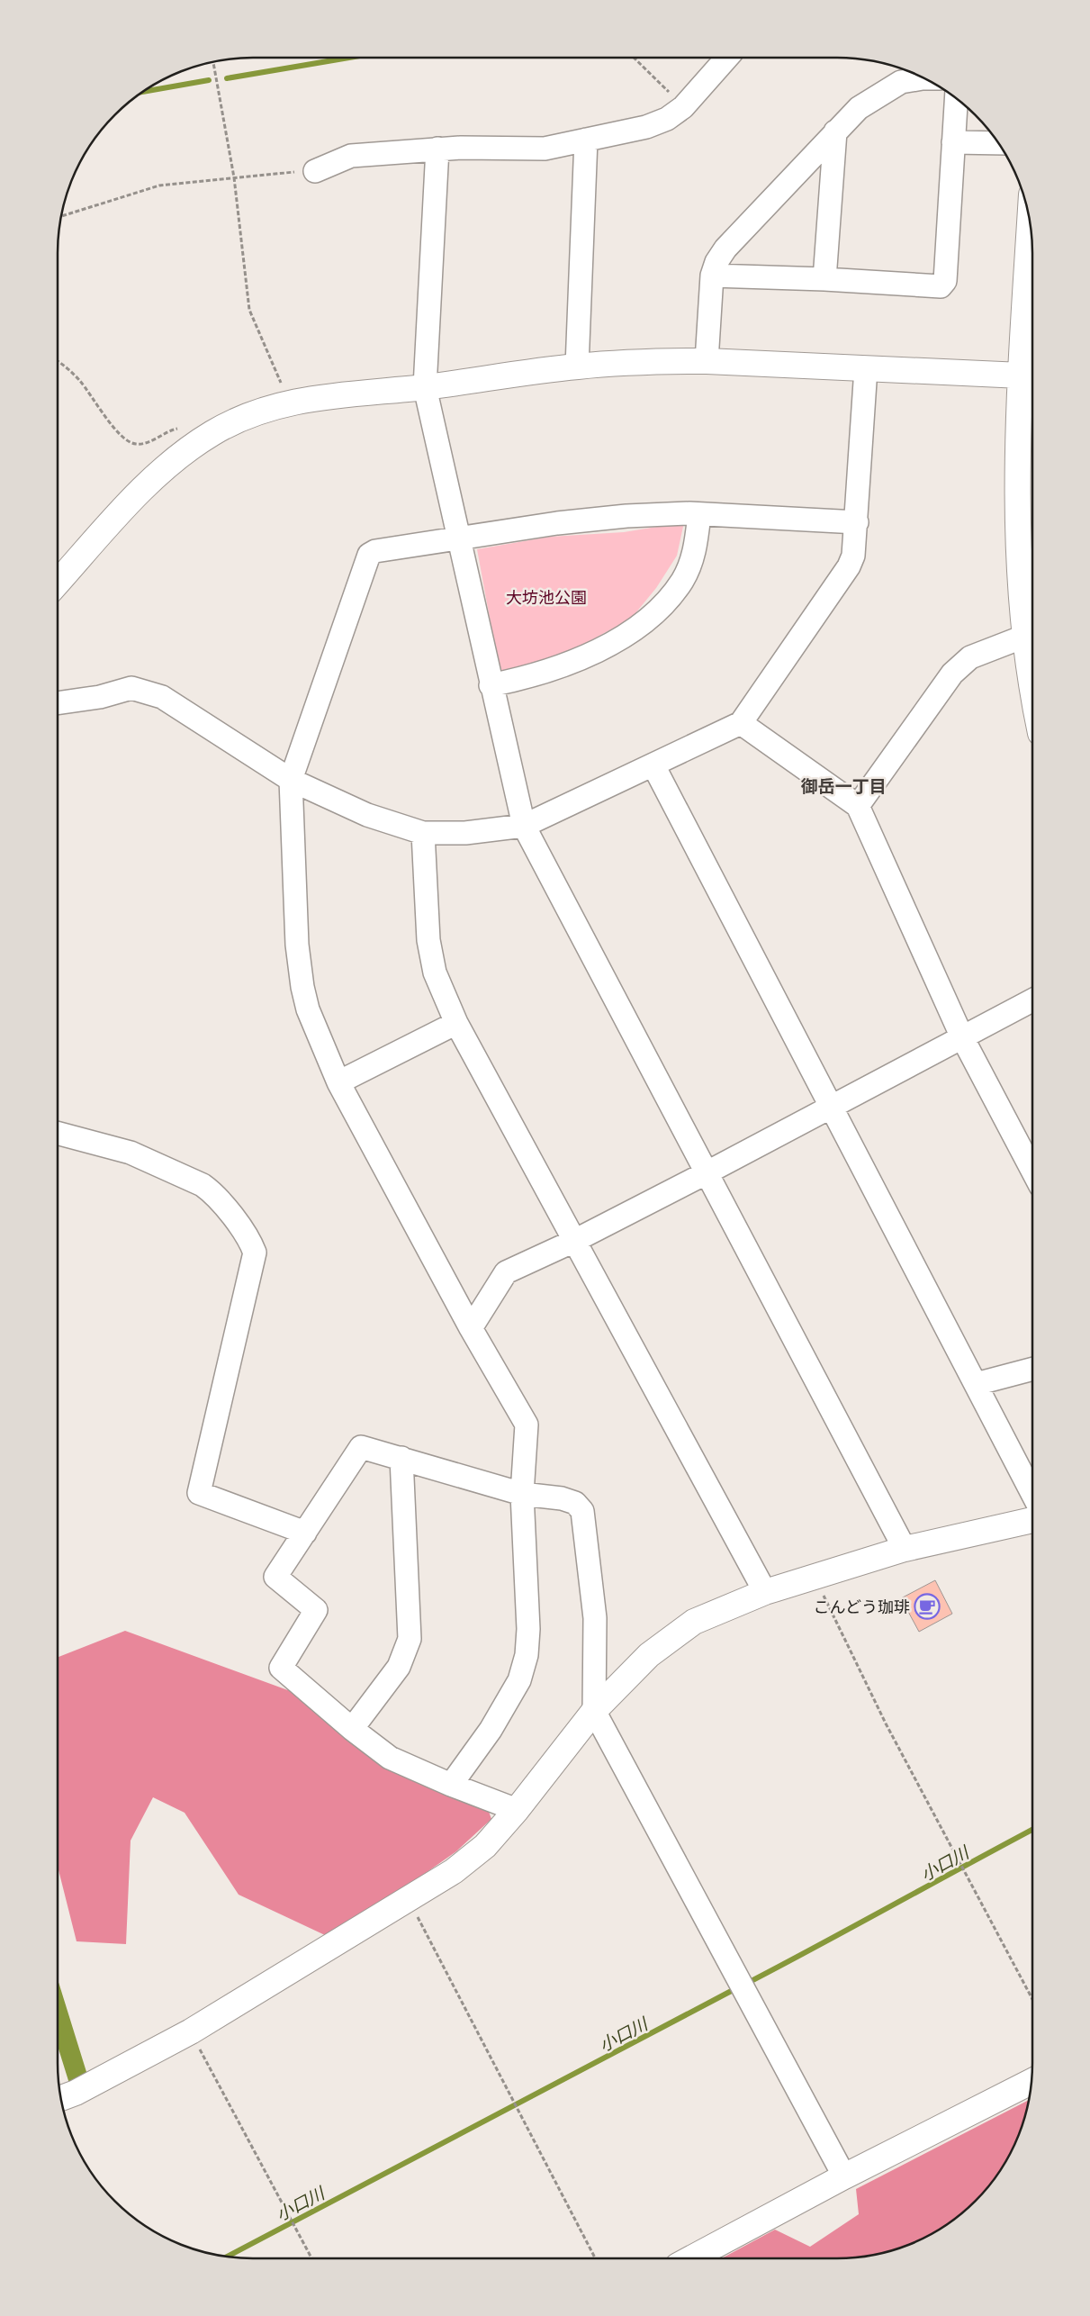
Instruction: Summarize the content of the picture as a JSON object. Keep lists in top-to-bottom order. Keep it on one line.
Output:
{"districts":["御岳一丁目"],"water":["小口川"],"parks":["大坊池公園"],"places":{"cafe":["こんどう珈琲"]}}
